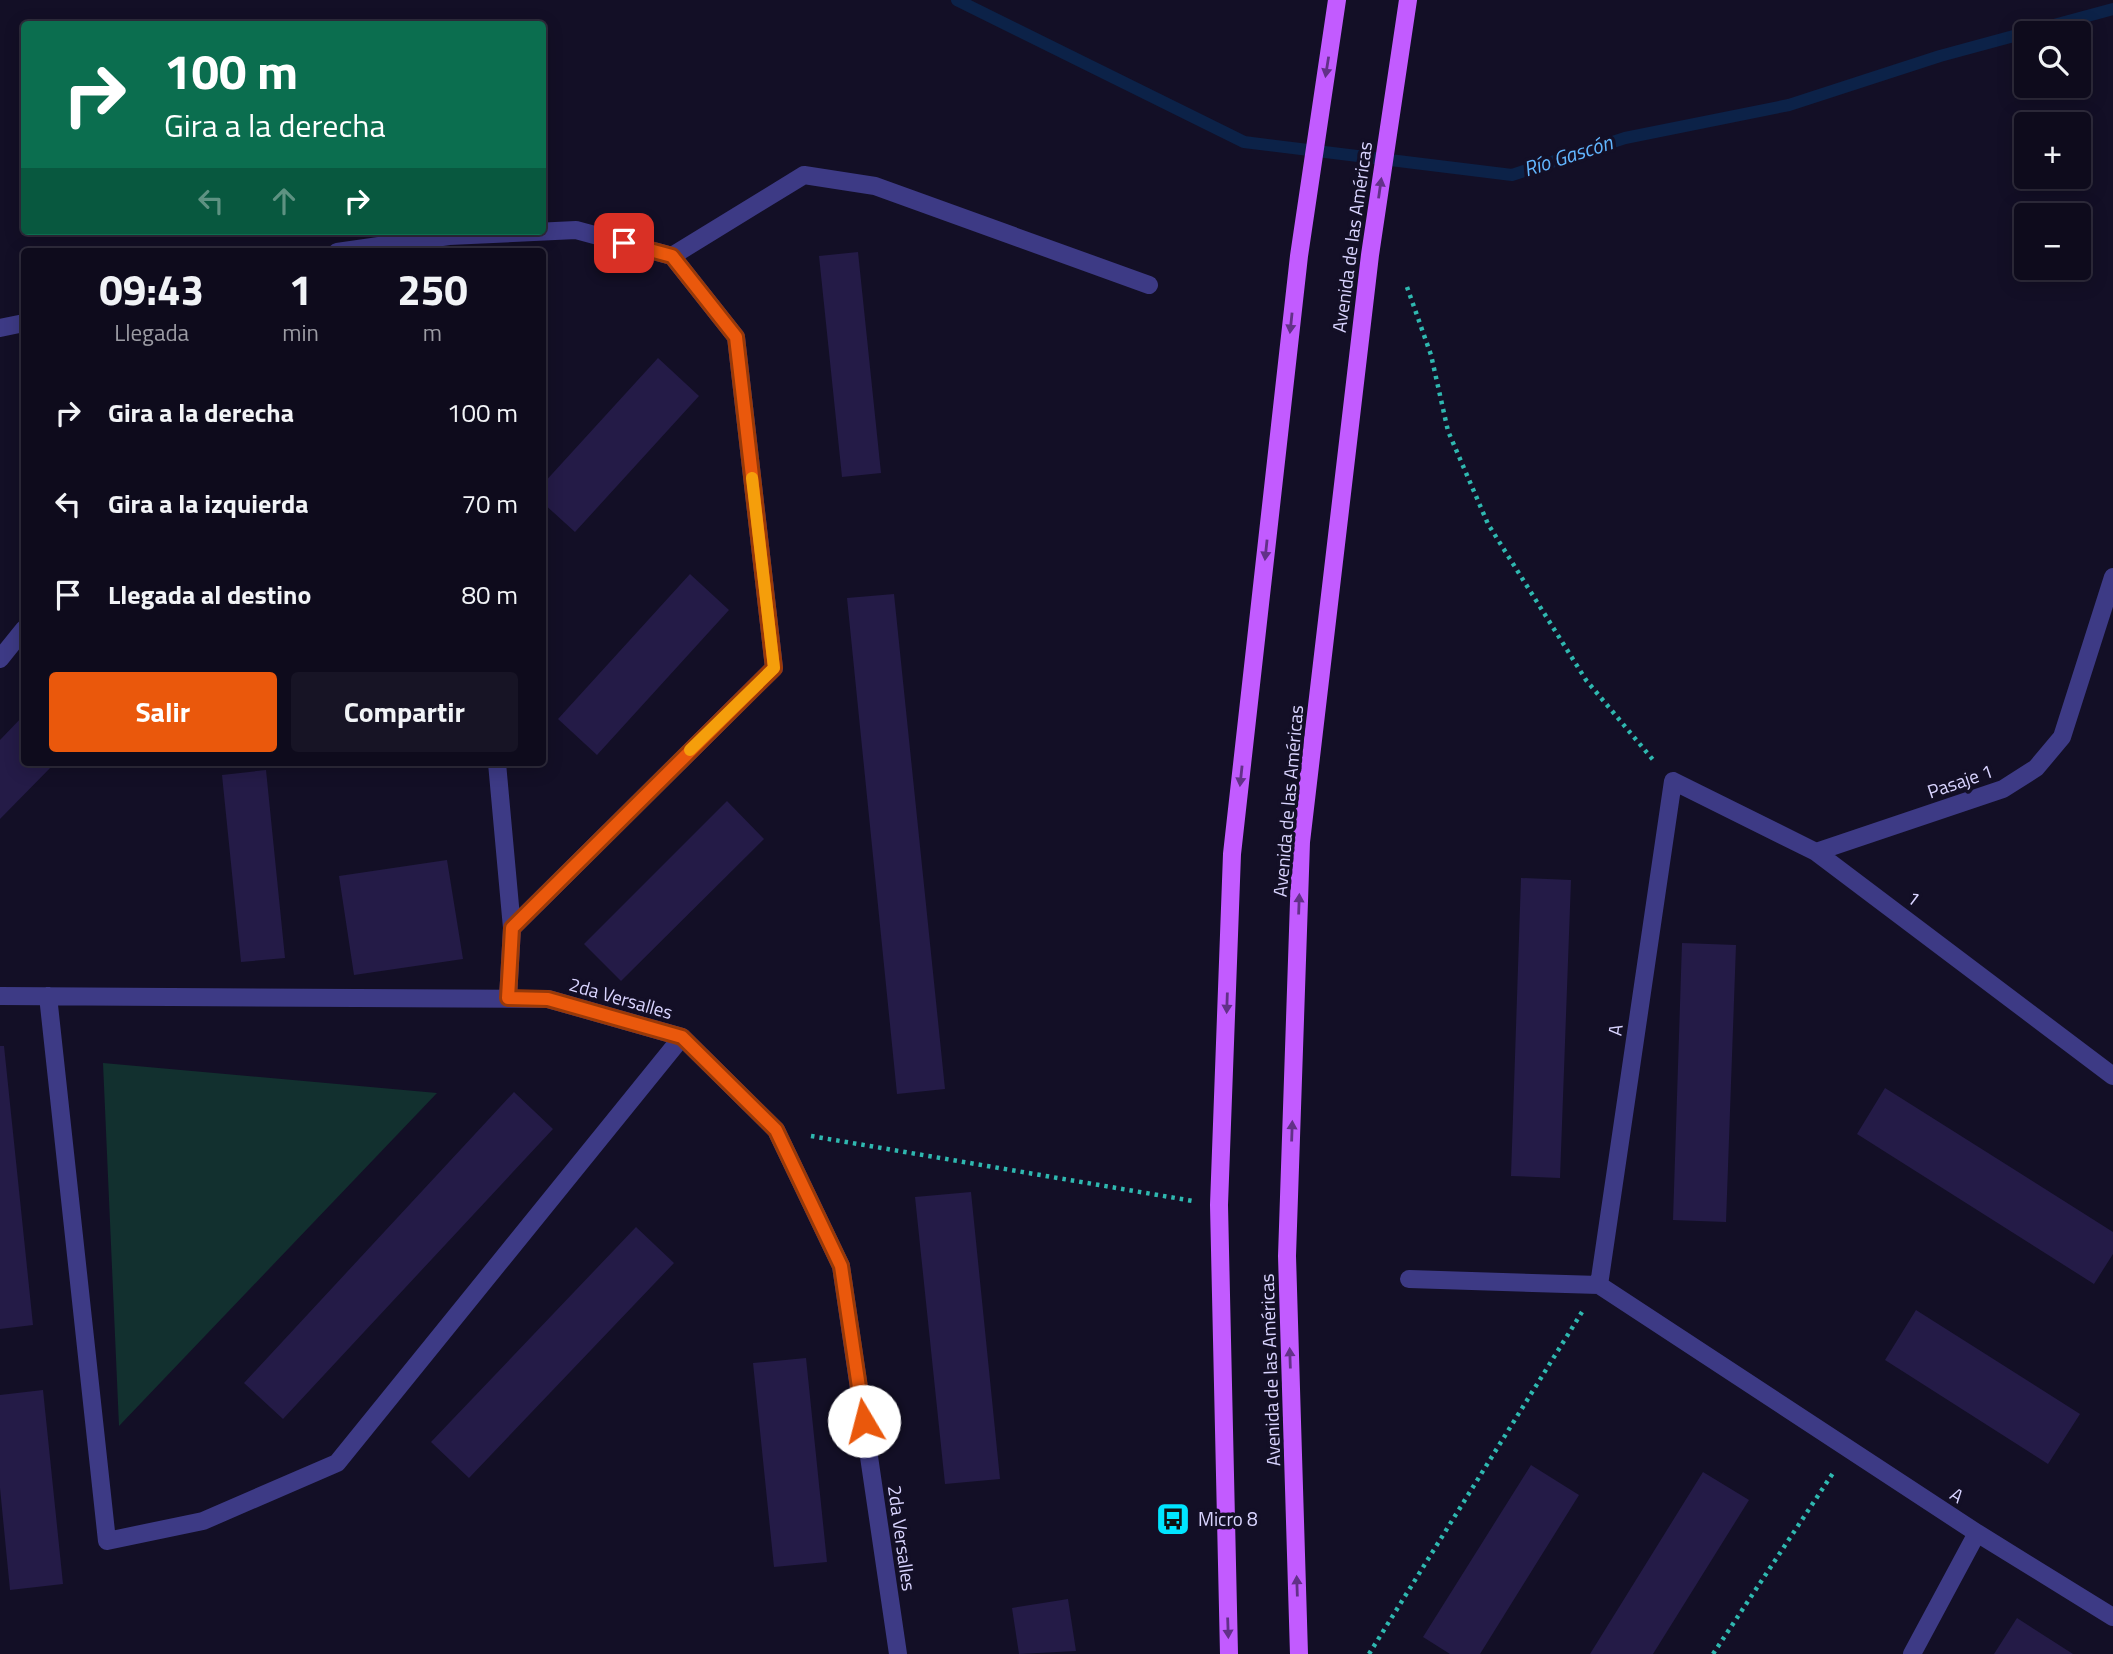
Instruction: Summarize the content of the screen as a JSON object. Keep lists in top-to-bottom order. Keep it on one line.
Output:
{"streets":{"main road":["Avenida de las Américas"],"street":["Pasaje 1","1","2da Versalles","A"]},"crossings":[["Pasaje 1","1"],["1","A"]],"water":["Río Gascón"],"places":{"bus stop":["Micro 8"]},"page":{"map_buttons":["+","−"],"turn":["100 m","Gira a la derecha"],"eta":["09:43","Llegada","1","min","250","m"],"list":[{"name":"Gira a la derecha","value":"100 m"},{"name":"Gira a la izquierda","value":"70 m"},{"name":"Llegada al destino","value":"80 m"}],"buttons":["Salir","Compartir"]}}
